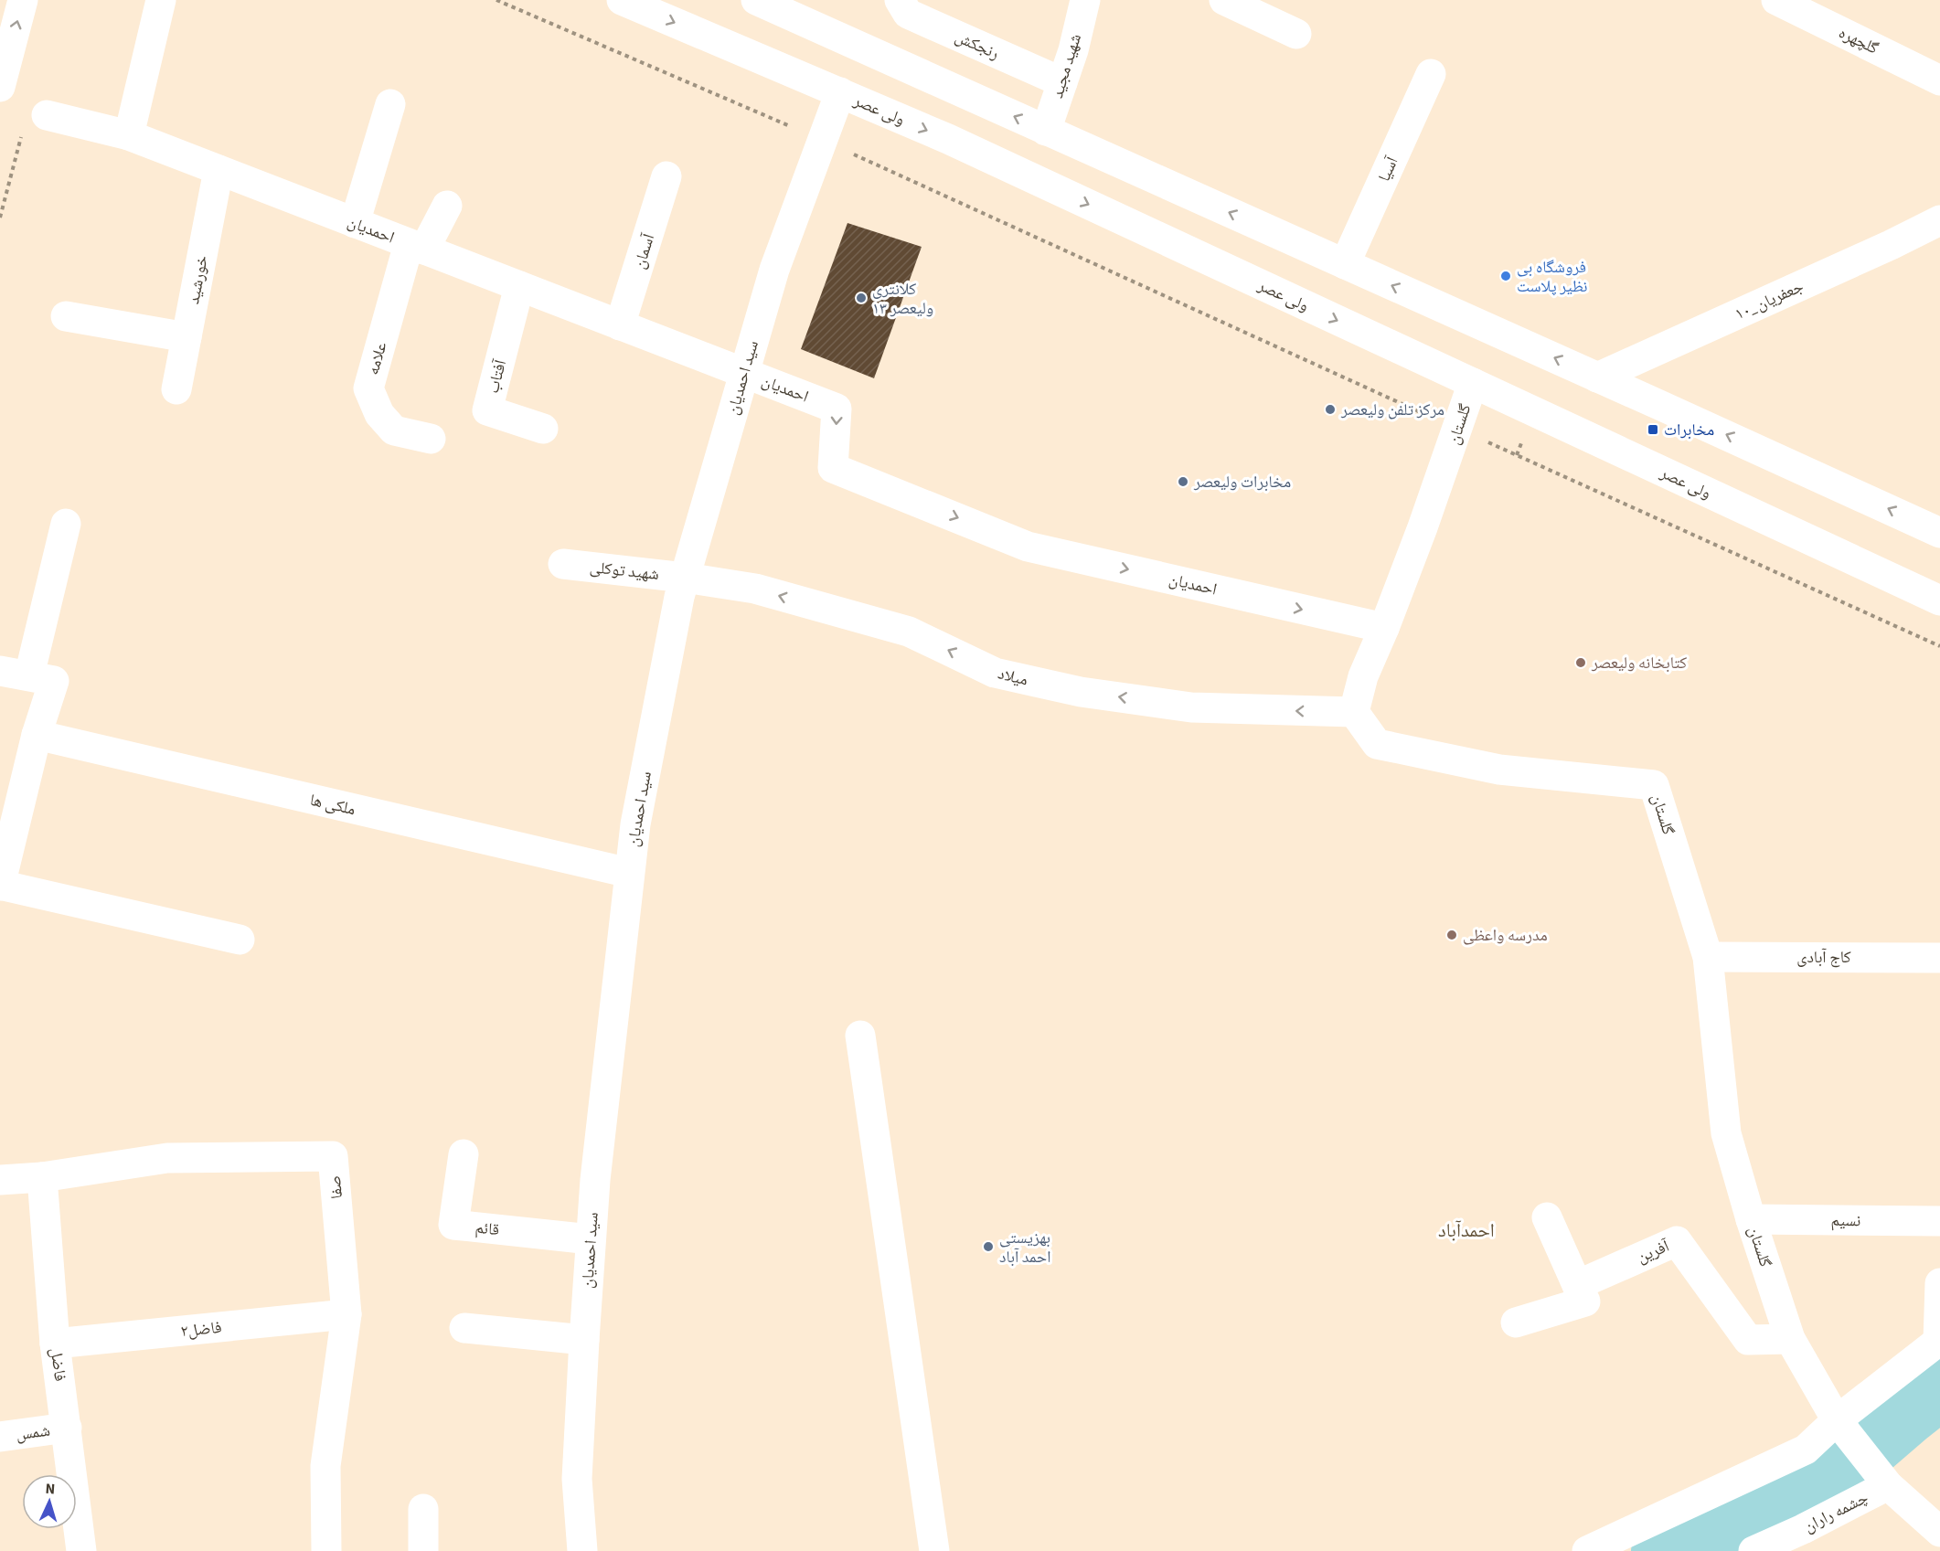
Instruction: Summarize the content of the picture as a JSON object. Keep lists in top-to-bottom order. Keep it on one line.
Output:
{"streets":{"street":["گلچهره","رنجکش","شهید مجید","ولی عصر","آسیا","احمدیان","آسمان","خورشید","۱۰_جعفریان","علامه","آفتاب","سید احمدیان","گلستان","شهید توکلی","میلاد","ملکی ها","کاج آبادی","صفا","نسیم","قائم","آفرین","فاضل۲","فاضل","شمس","چشمه راران"]},"crossings":[["رنجکش","شهید مجید"],["ولی عصر","سید احمدیان"],["ولی عصر","گلستان"],["احمدیان","آسمان"],["احمدیان","خورشید"],["احمدیان","علامه"],["احمدیان","آفتاب"],["احمدیان","سید احمدیان"],["احمدیان","گلستان"],["سید احمدیان","شهید توکلی"],["سید احمدیان","میلاد"],["سید احمدیان","ملکی ها"],["سید احمدیان","قائم"],["گلستان","میلاد"],["گلستان","کاج آبادی"],["گلستان","نسیم"],["گلستان","آفرین"],["گلستان","چشمه راران"],["شهید توکلی","میلاد"],["صفا","فاضل۲"],["صفا","فاضل"],["فاضل۲","فاضل"],["فاضل","شمس"]],"one_way":["احمدیان","میلاد"],"districts":["احمدآباد"],"places":{"other":["فروشگاه بی نظیر پلاست","کلانتری ۱۳ ولیعصر","مرکز تلفن ولیعصر","مخابرات ولیعصر","کتابخانه ولیعصر","مدرسه واعظی","بهزیستی احمد آباد"],"transit":["مخابرات"]},"north":"top"}
